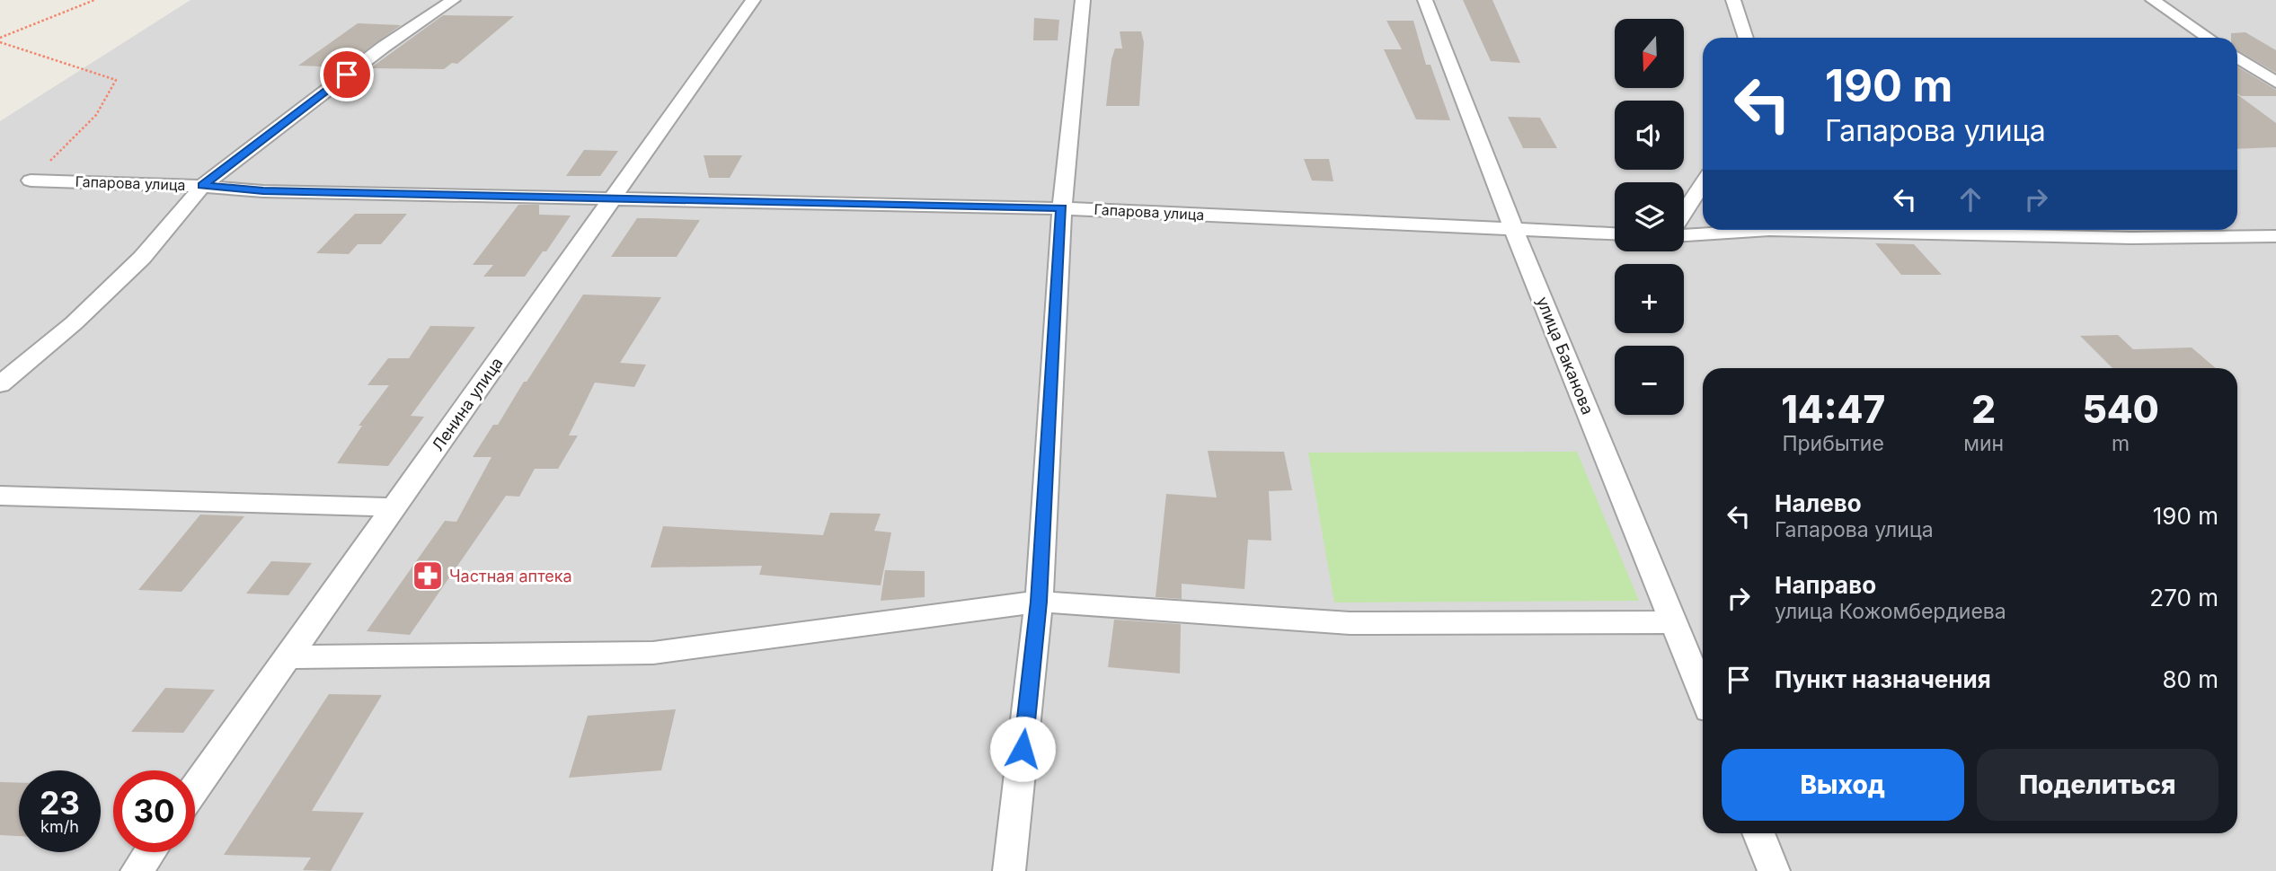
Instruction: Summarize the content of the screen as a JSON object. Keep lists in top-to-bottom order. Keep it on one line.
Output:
{"streets":{"street":["Гапарова улица","улица Баканова","Ленина улица"]},"crossings":[["Гапарова улица","улица Баканова"],["Гапарова улица","Ленина улица"]],"places":{"pharmacy":["Частная аптека"]},"north":"bottom","page":{"map_buttons":["+","−"],"turn":["190 m","Гапарова улица"],"eta":["14:47","Прибытие","2","мин","540","m"],"list":[{"name":"Налево","note":"Гапарова улица","value":"190 m"},{"name":"Направо","note":"улица Кожомбердиева","value":"270 m"},{"name":"Пункт назначения","value":"80 m"}],"buttons":["Выход","Поделиться"],"speed":"23 km/h","limit":"30"}}
